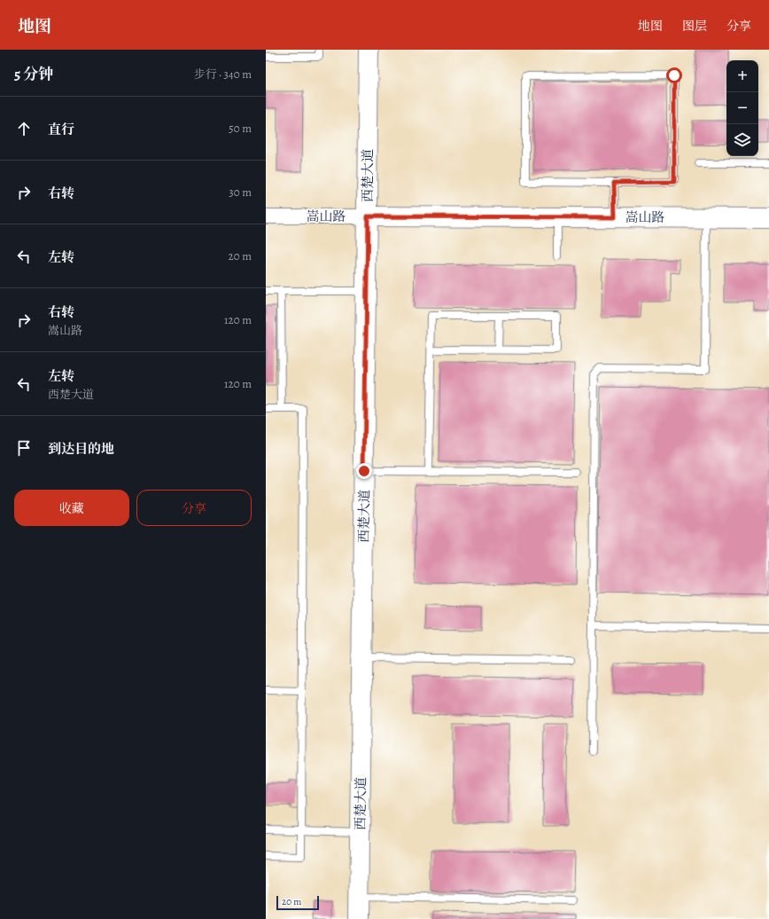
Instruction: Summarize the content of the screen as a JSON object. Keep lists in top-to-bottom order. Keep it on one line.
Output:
{"streets":{"main road":["西楚大道","嵩山路"]},"crossings":[["西楚大道","嵩山路"]],"scale_bar":"20 m","page":{"header":"地图","nav":["地图","图层","分享"],"heading":["5 分钟","步行 · 340 m"],"map_buttons":["+","−"],"list":[["直行","50 m"],["右转","30 m"],["左转","20 m"],["右转","嵩山路","120 m"],["左转","西楚大道","120 m"],"到达目的地"],"buttons":["收藏","分享"],"scale":"20 m"}}
